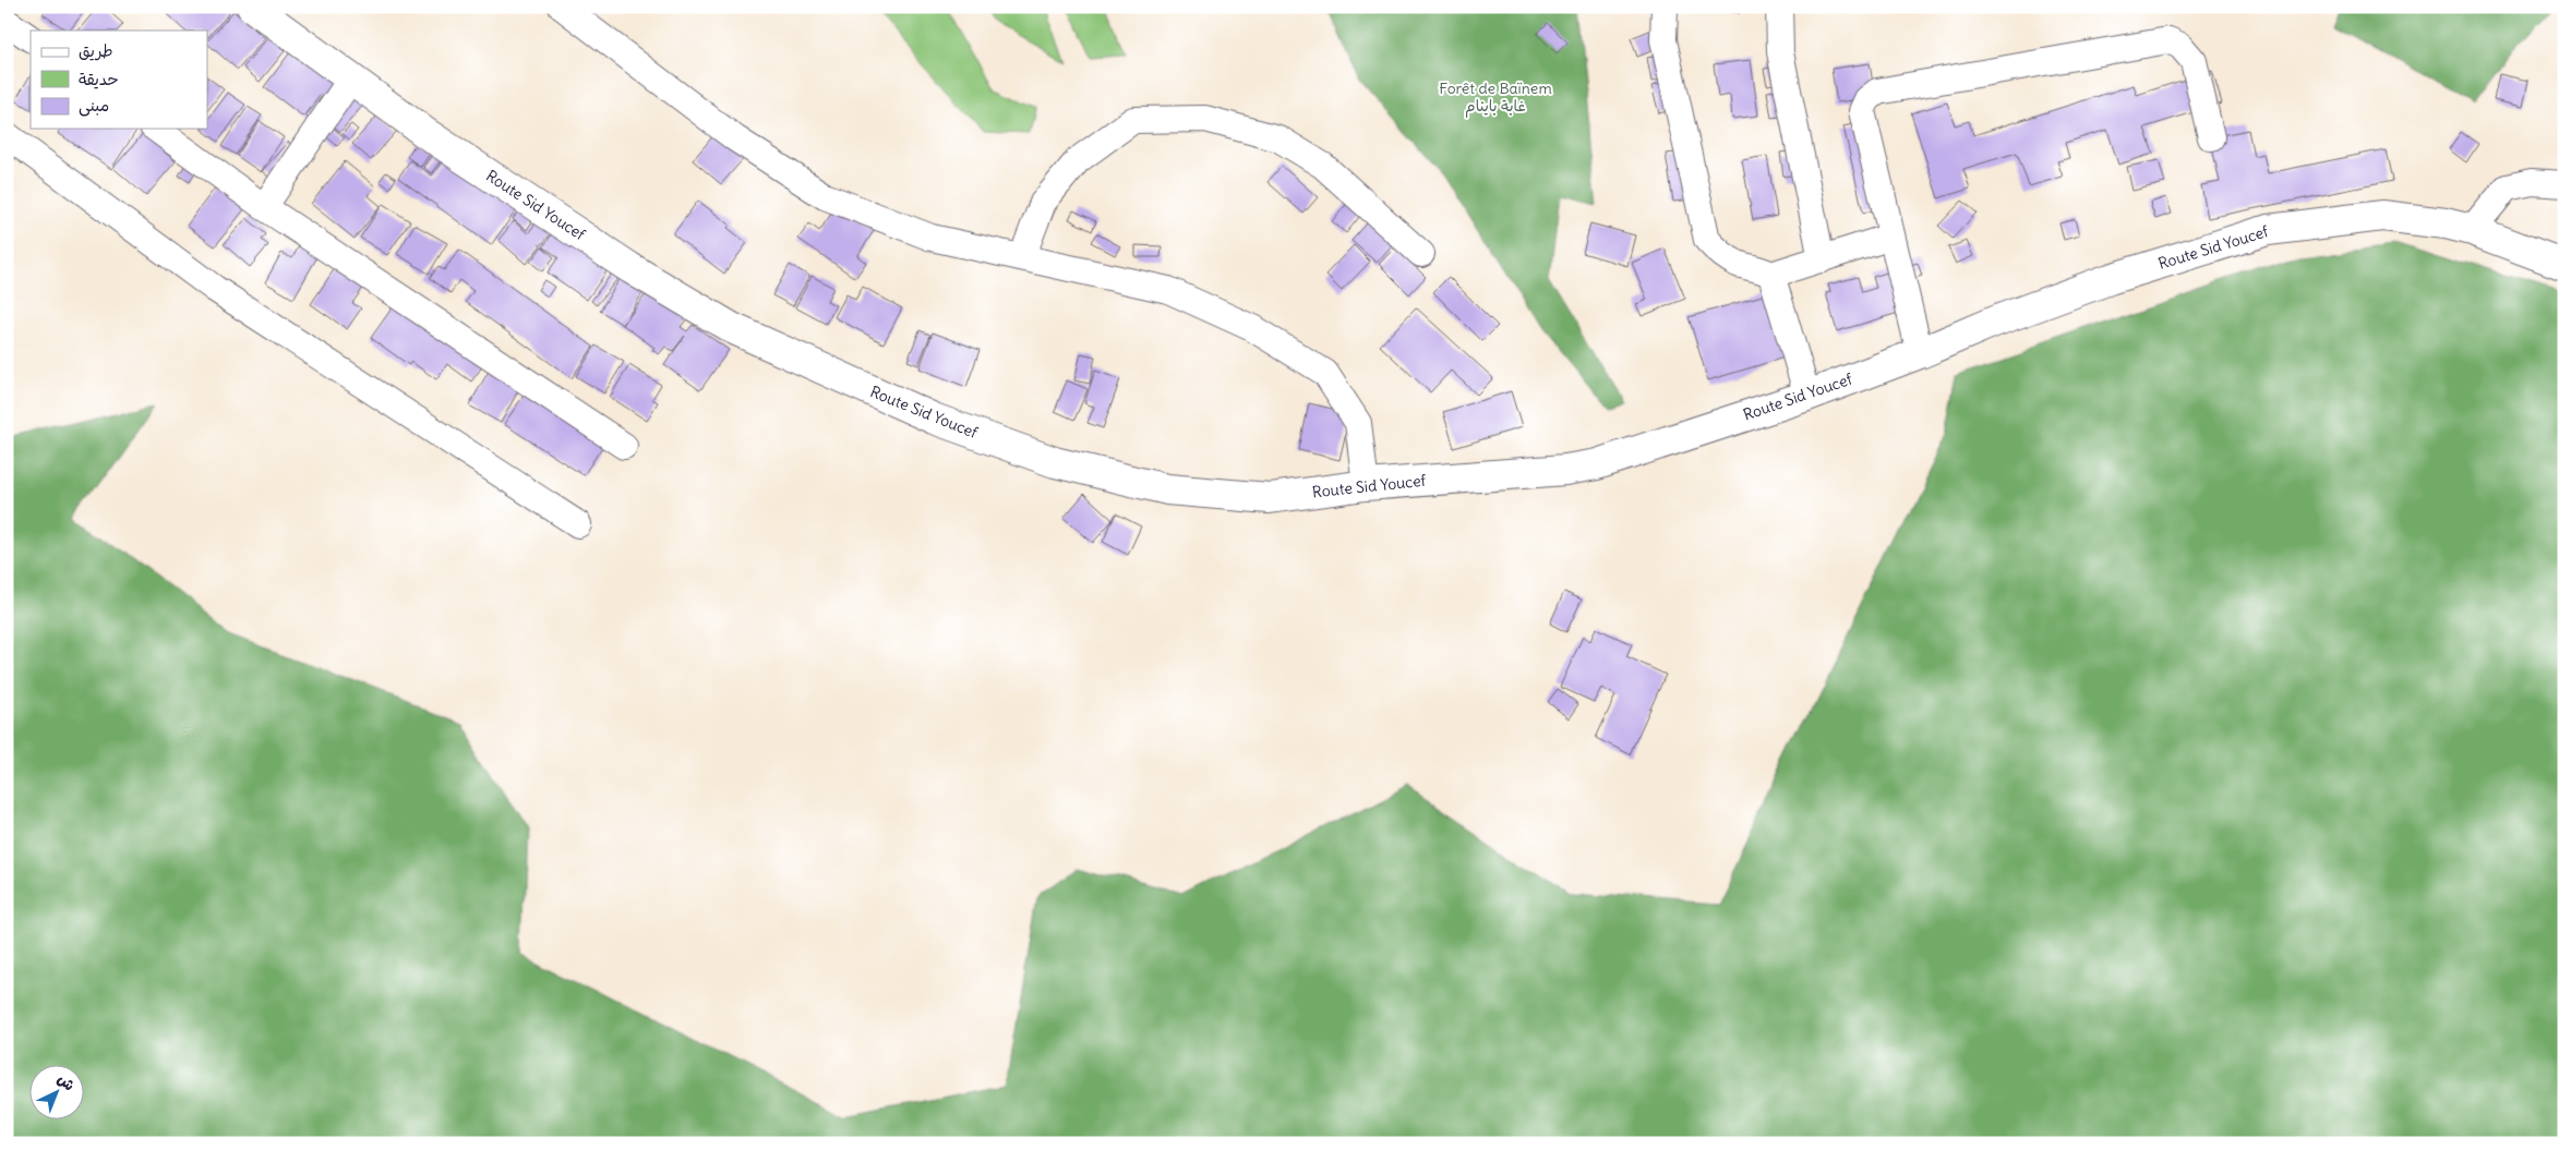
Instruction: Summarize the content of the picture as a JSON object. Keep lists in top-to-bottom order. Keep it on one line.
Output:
{"streets":{"main road":["Route Sid Youcef"]},"parks":["Forêt de Baïnem غابة باينام"],"legend":["طريق","حديقة","مبنى"],"north":"top right"}
